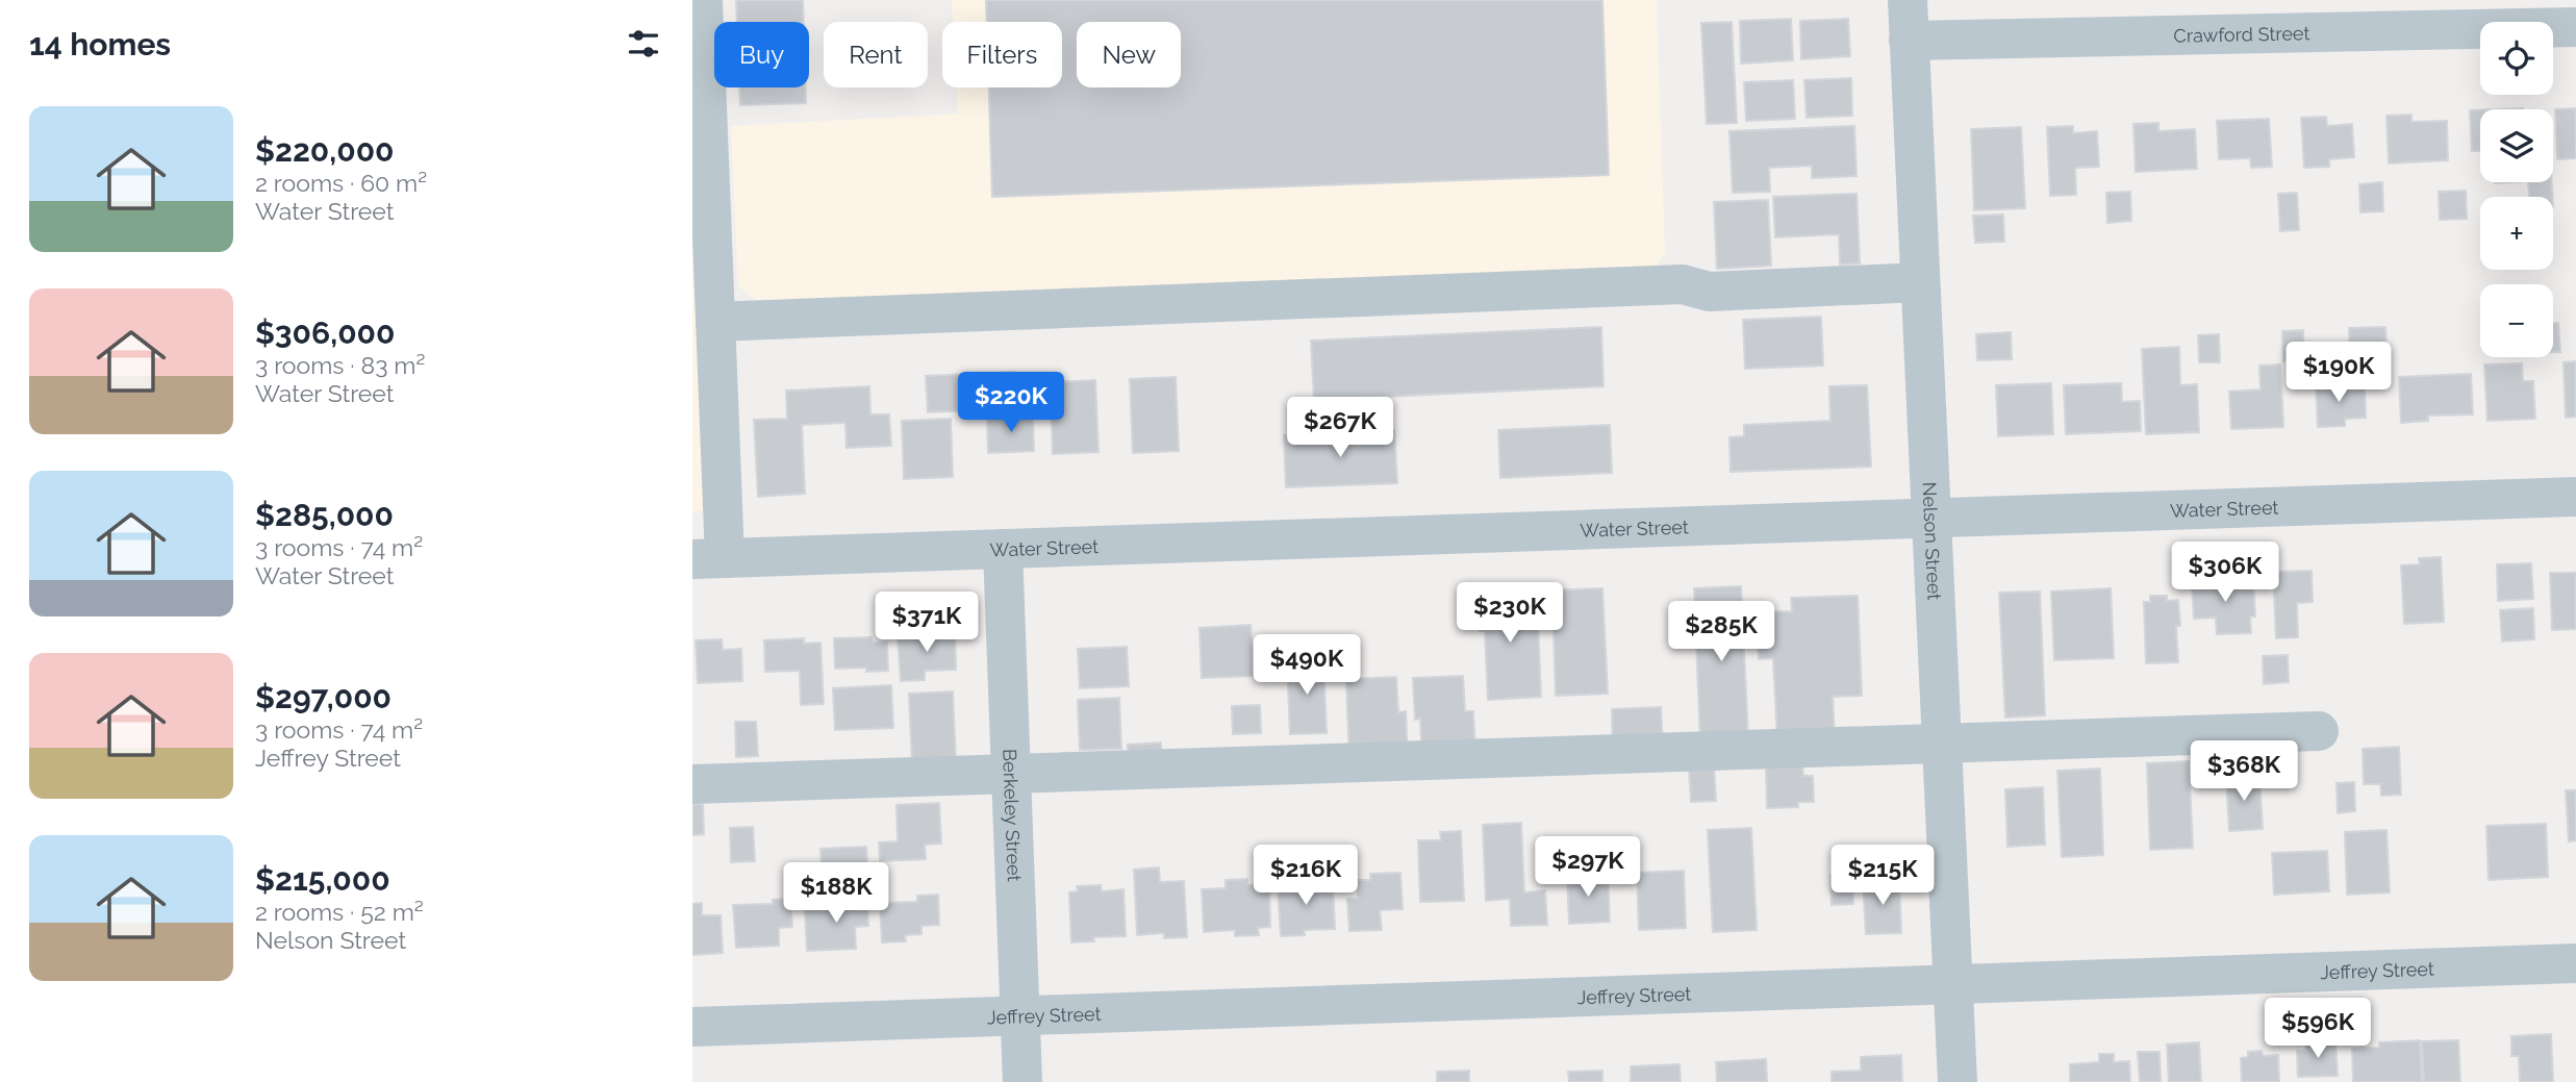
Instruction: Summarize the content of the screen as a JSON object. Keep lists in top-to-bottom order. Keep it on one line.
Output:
{"streets":{"street":["Crawford Street","Water Street","Nelson Street","Berkeley Street","Jeffrey Street"]},"crossings":[["Crawford Street","Nelson Street"],["Water Street","Nelson Street"],["Water Street","Berkeley Street"],["Nelson Street","Jeffrey Street"],["Berkeley Street","Jeffrey Street"]],"page":{"heading":"14 homes","map_buttons":["+","−"],"chip":["Buy","Rent","Filters","New"],"list":[{"name":"$220,000","note":"2 rooms · 60 m² · Water Street"},{"name":"$306,000","note":"3 rooms · 83 m² · Water Street"},{"name":"$285,000","note":"3 rooms · 74 m² · Water Street"},{"name":"$297,000","note":"3 rooms · 74 m² · Jeffrey Street"},{"name":"$215,000","note":"2 rooms · 52 m² · Nelson Street"}],"price":["$190K","$220K","$267K","$306K","$230K","$371K","$285K","$490K","$368K","$297K","$216K","$215K","$188K","$596K"]}}
